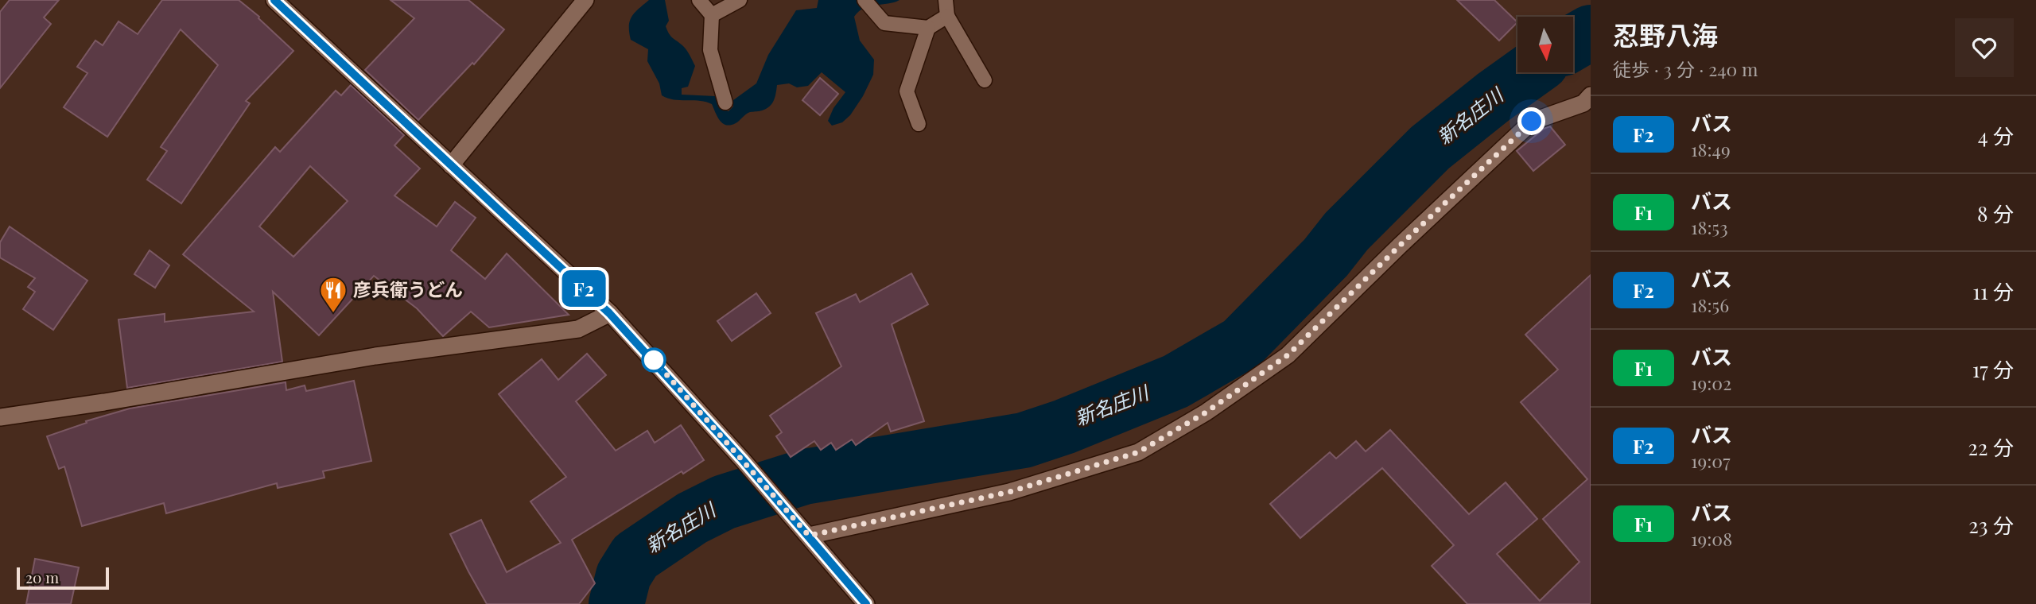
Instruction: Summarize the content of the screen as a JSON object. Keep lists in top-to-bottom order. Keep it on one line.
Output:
{"water":["新名庄川"],"places":{"restaurant":["彦兵衛うどん"]},"lines":["bus line F2"],"scale_bar":"20 m","north":"bottom","page":{"on_map":"F2","heading":["忍野八海","徒歩 · 3 分 · 240 m"],"list":[{"mark":"F2","name":"バス","note":"18:49","value":"4 分"},{"mark":"F1","name":"バス","note":"18:53","value":"8 分"},{"mark":"F2","name":"バス","note":"18:56","value":"11 分"},{"mark":"F1","name":"バス","note":"19:02","value":"17 分"},{"mark":"F2","name":"バス","note":"19:07","value":"22 分"},{"mark":"F1","name":"バス","note":"19:08","value":"23 分"}],"scale":"20 m"}}
